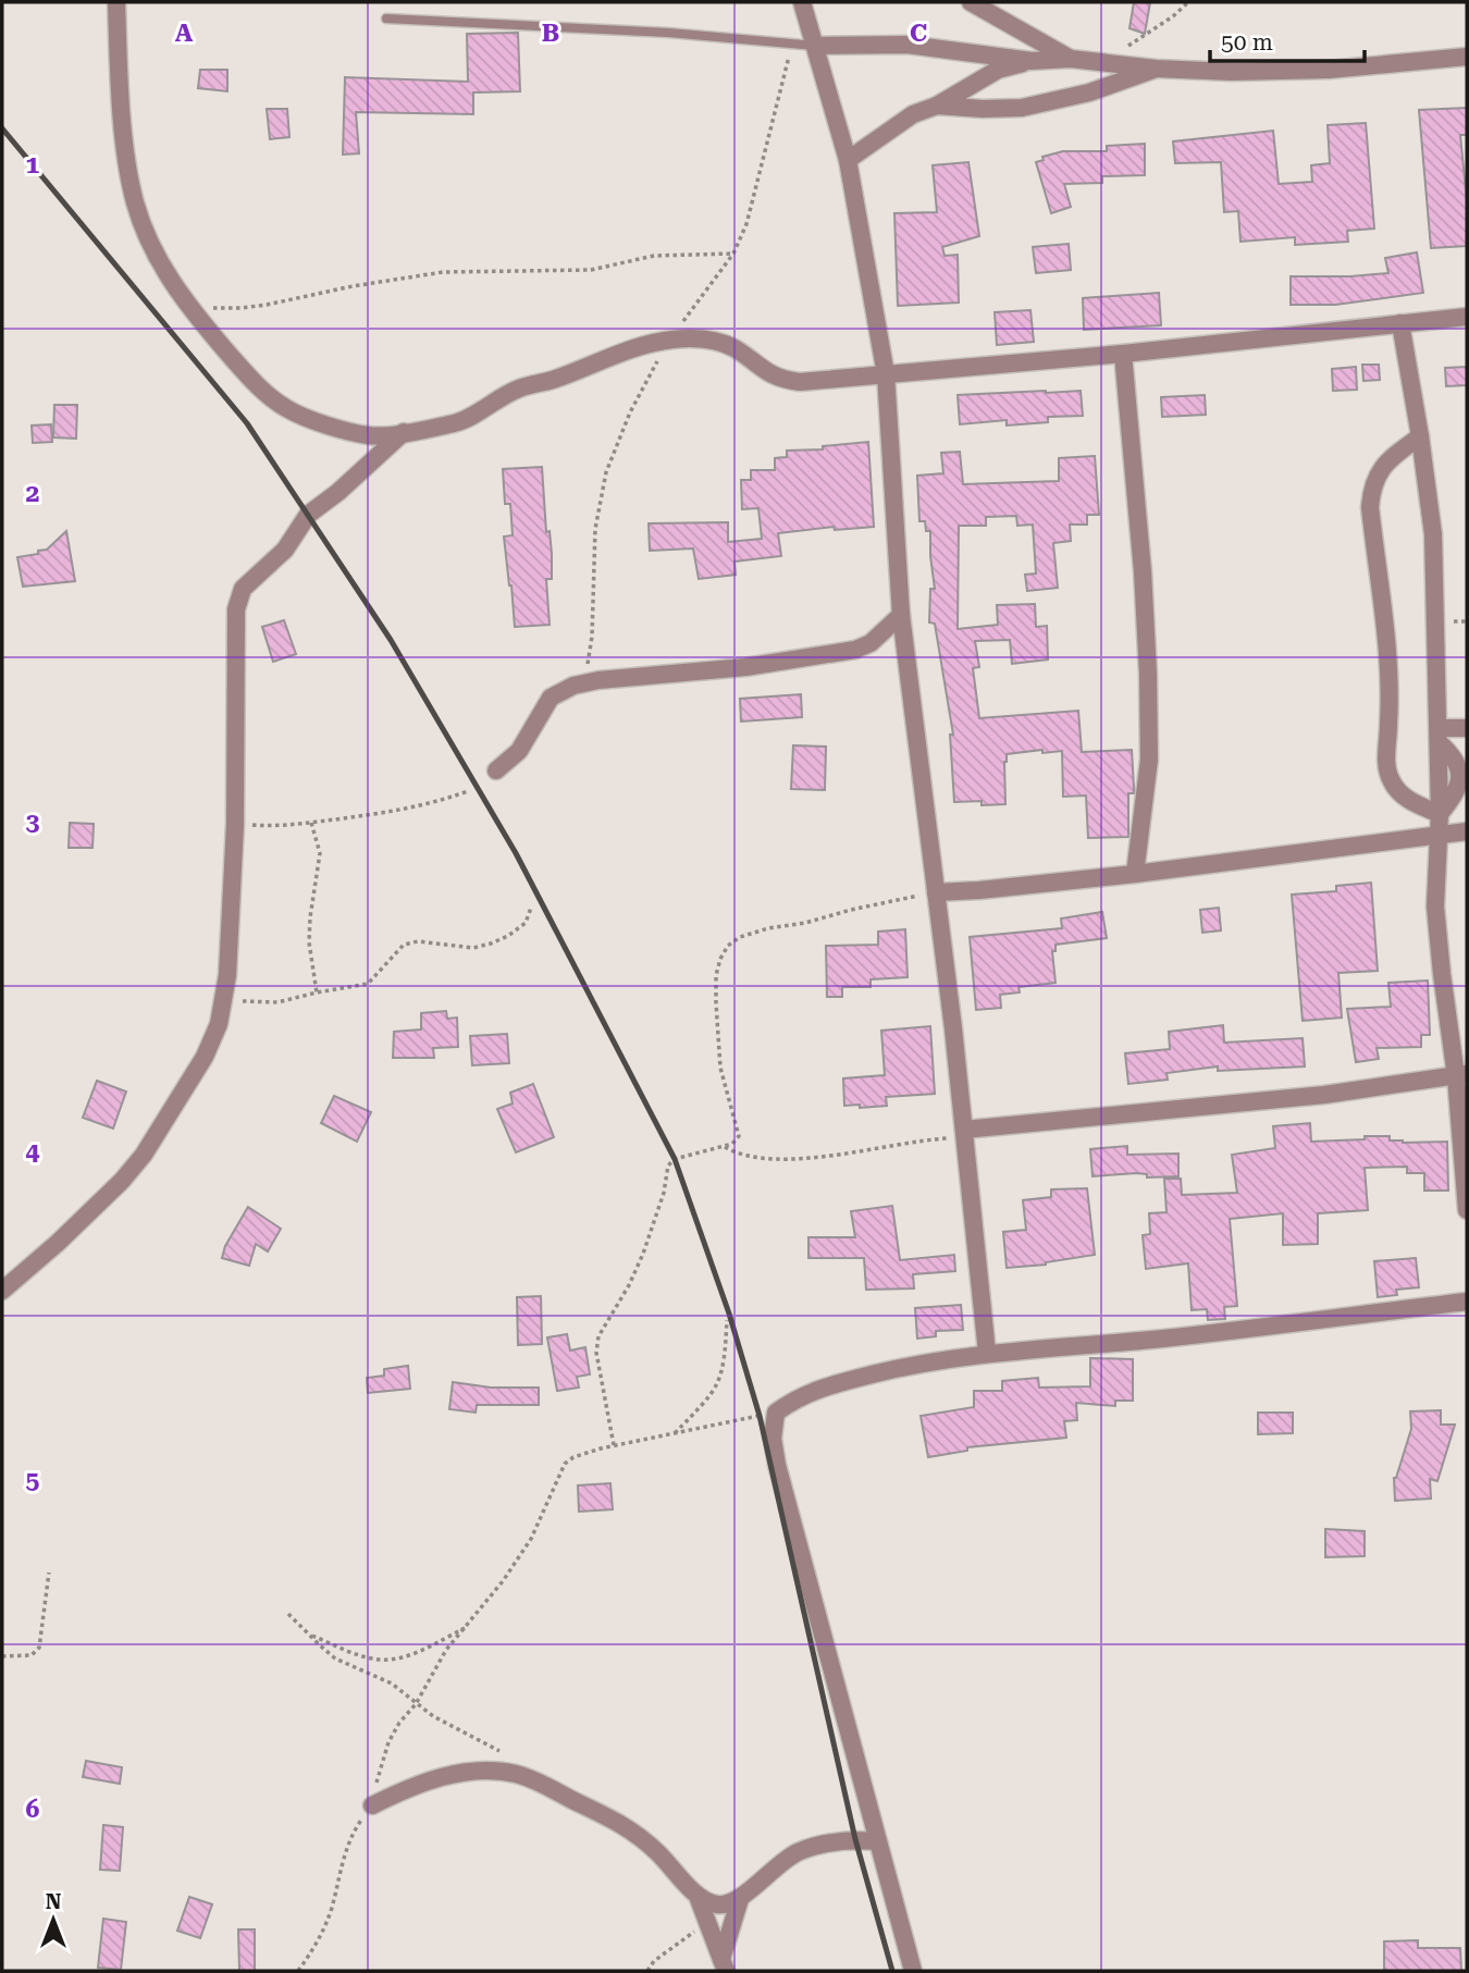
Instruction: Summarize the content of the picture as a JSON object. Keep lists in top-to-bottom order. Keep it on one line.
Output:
{"scale_bar":"50 m","north":"top","grid":{"columns":["A","B","C"],"rows":["1","2","3","4","5","6"]}}
